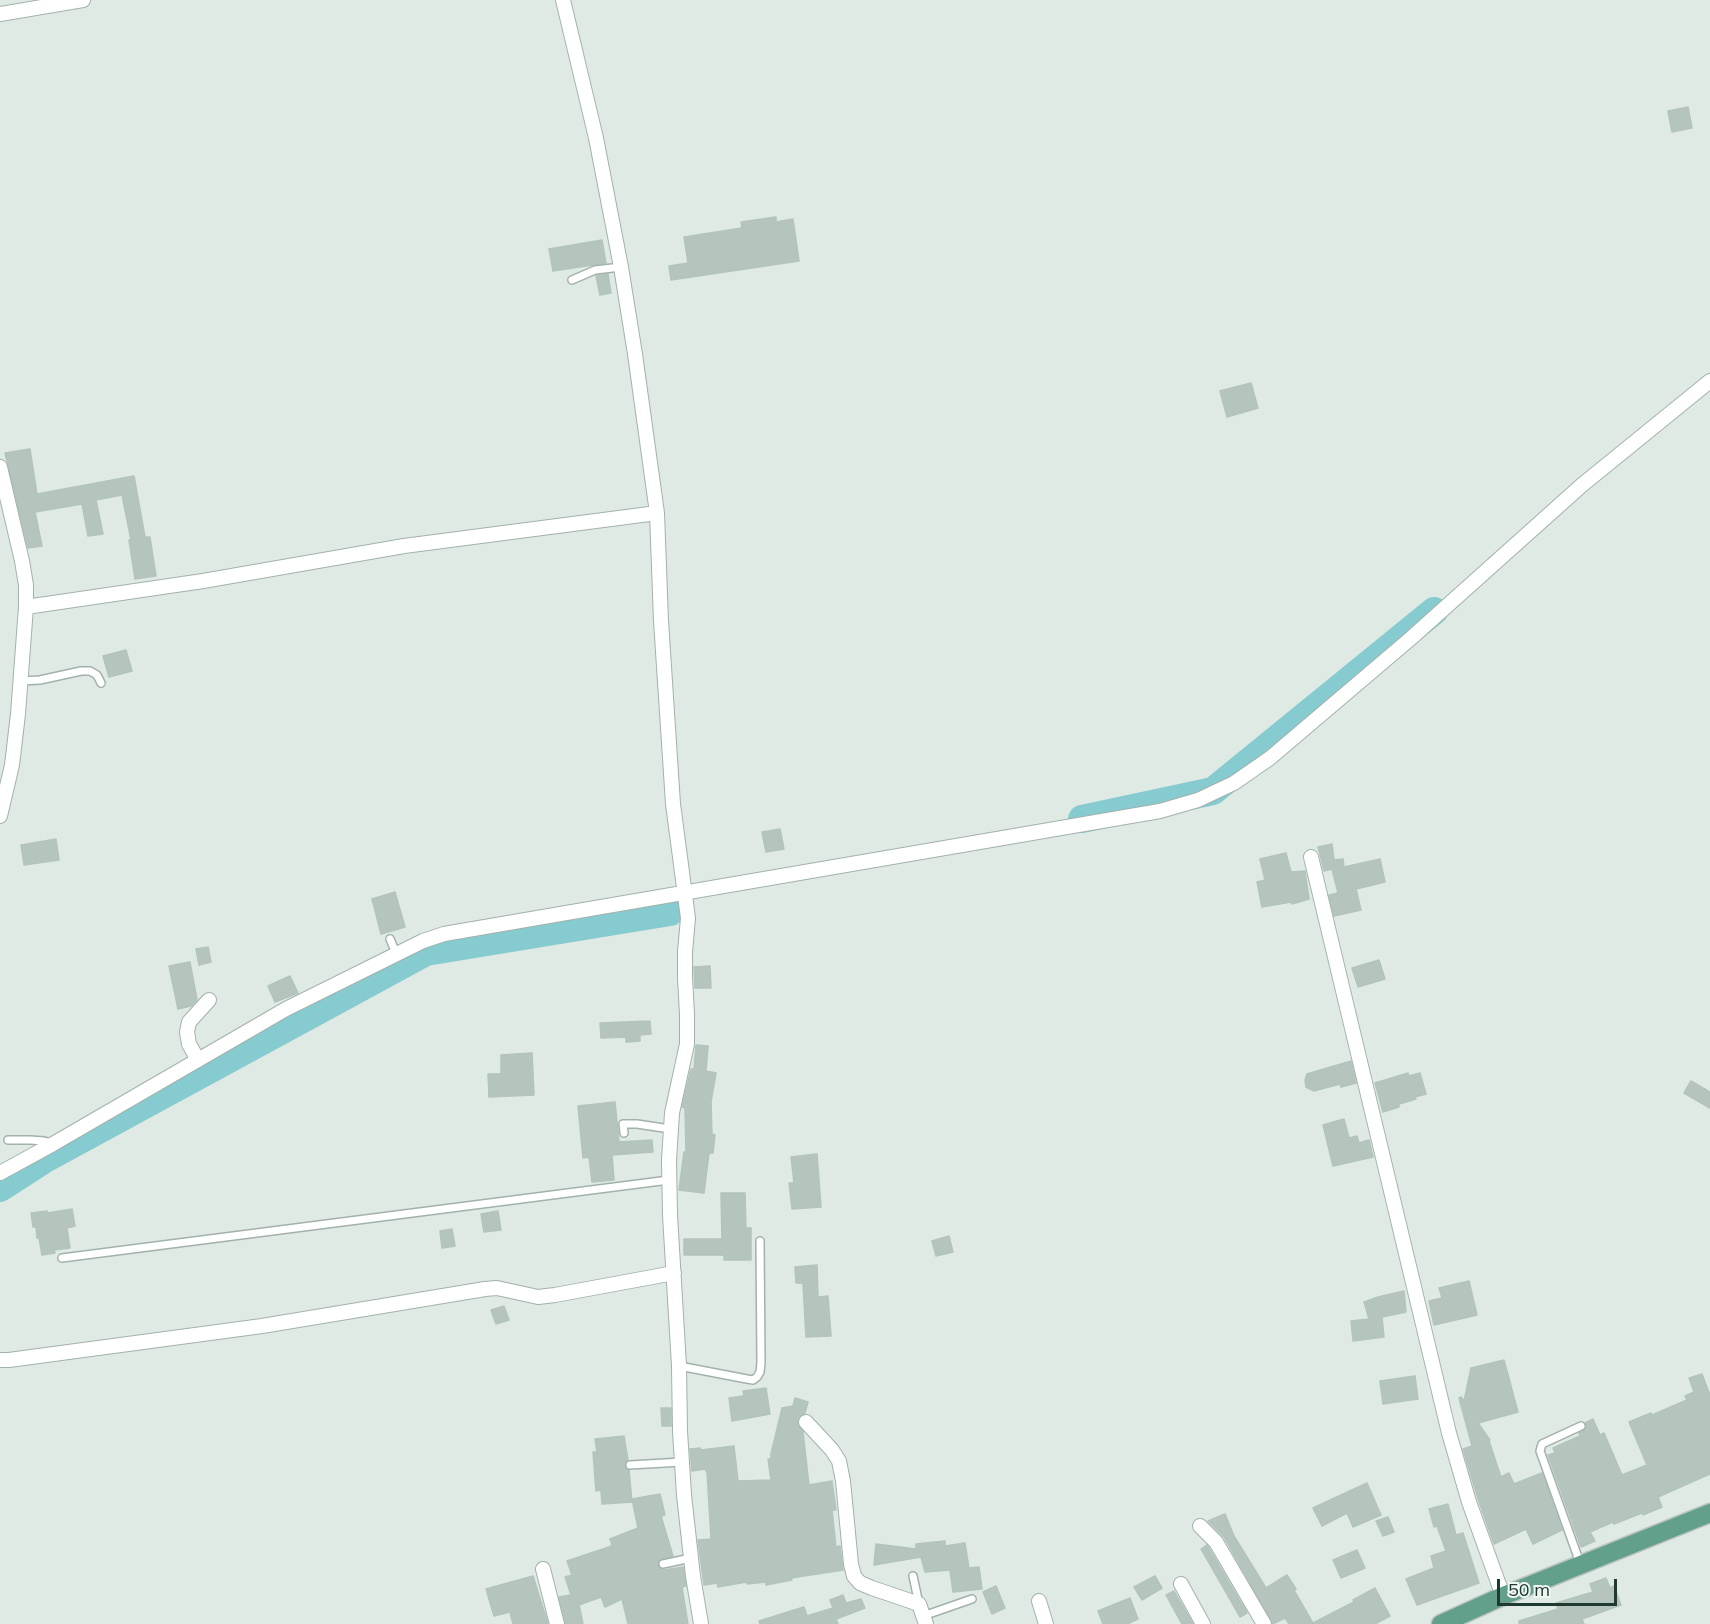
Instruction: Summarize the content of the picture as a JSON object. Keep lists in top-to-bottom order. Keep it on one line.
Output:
{"scale_bar":"50 m"}
